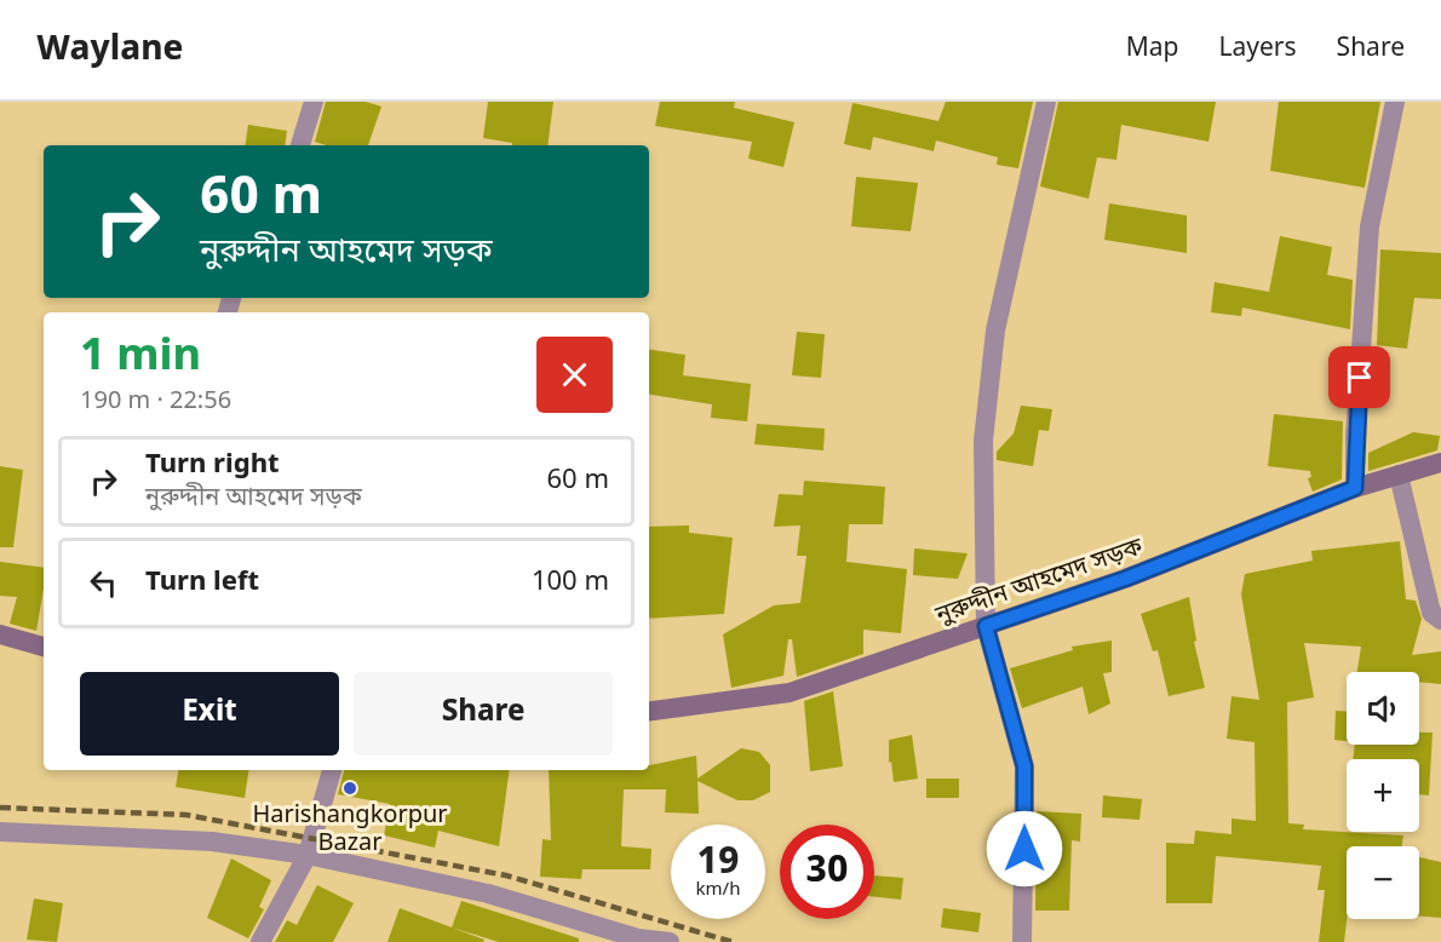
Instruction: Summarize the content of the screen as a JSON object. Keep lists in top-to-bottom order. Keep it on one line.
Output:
{"streets":{"main road":["নুরুদ্দীন আহমেদ সড়ক"]},"places":["Harishangkorpur Bazar"],"page":{"header":"Waylane","nav":["Map","Layers","Share"],"turn":["60 m","নুরুদ্দীন আহমেদ সড়ক"],"heading":["1 min","190 m · 22:56"],"list":[{"name":"Turn right","note":"নুরুদ্দীন আহমেদ সড়ক","value":"60 m"},{"name":"Turn left","value":"100 m"}],"buttons":["Exit","Share"],"map_buttons":["+","−"],"speed":"19 km/h","limit":"30"}}
